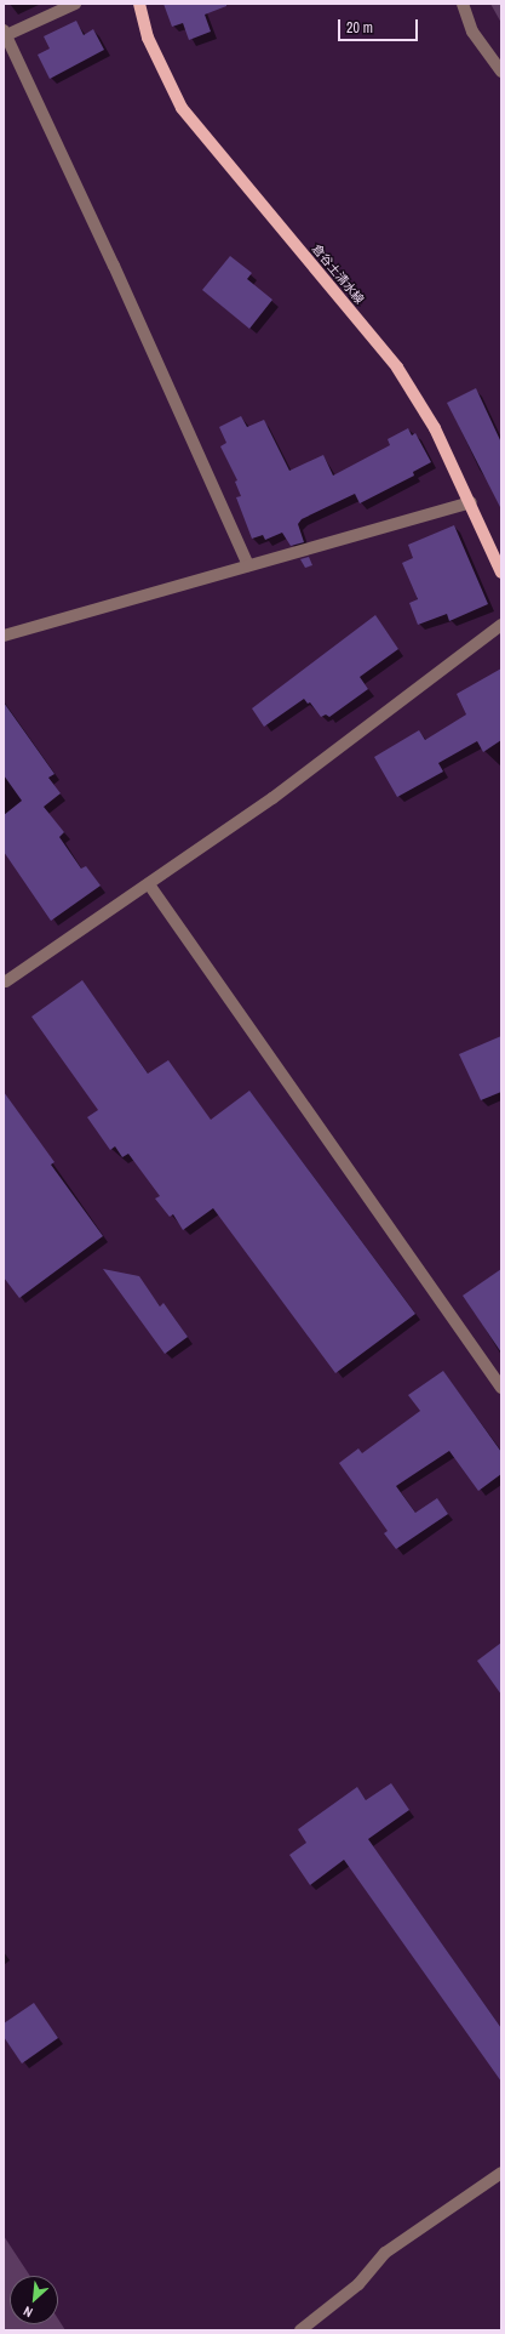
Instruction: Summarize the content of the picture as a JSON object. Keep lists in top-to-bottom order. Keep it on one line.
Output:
{"streets":{"main road":["倉谷土清水線"]},"scale_bar":"20 m","north":"bottom left"}
